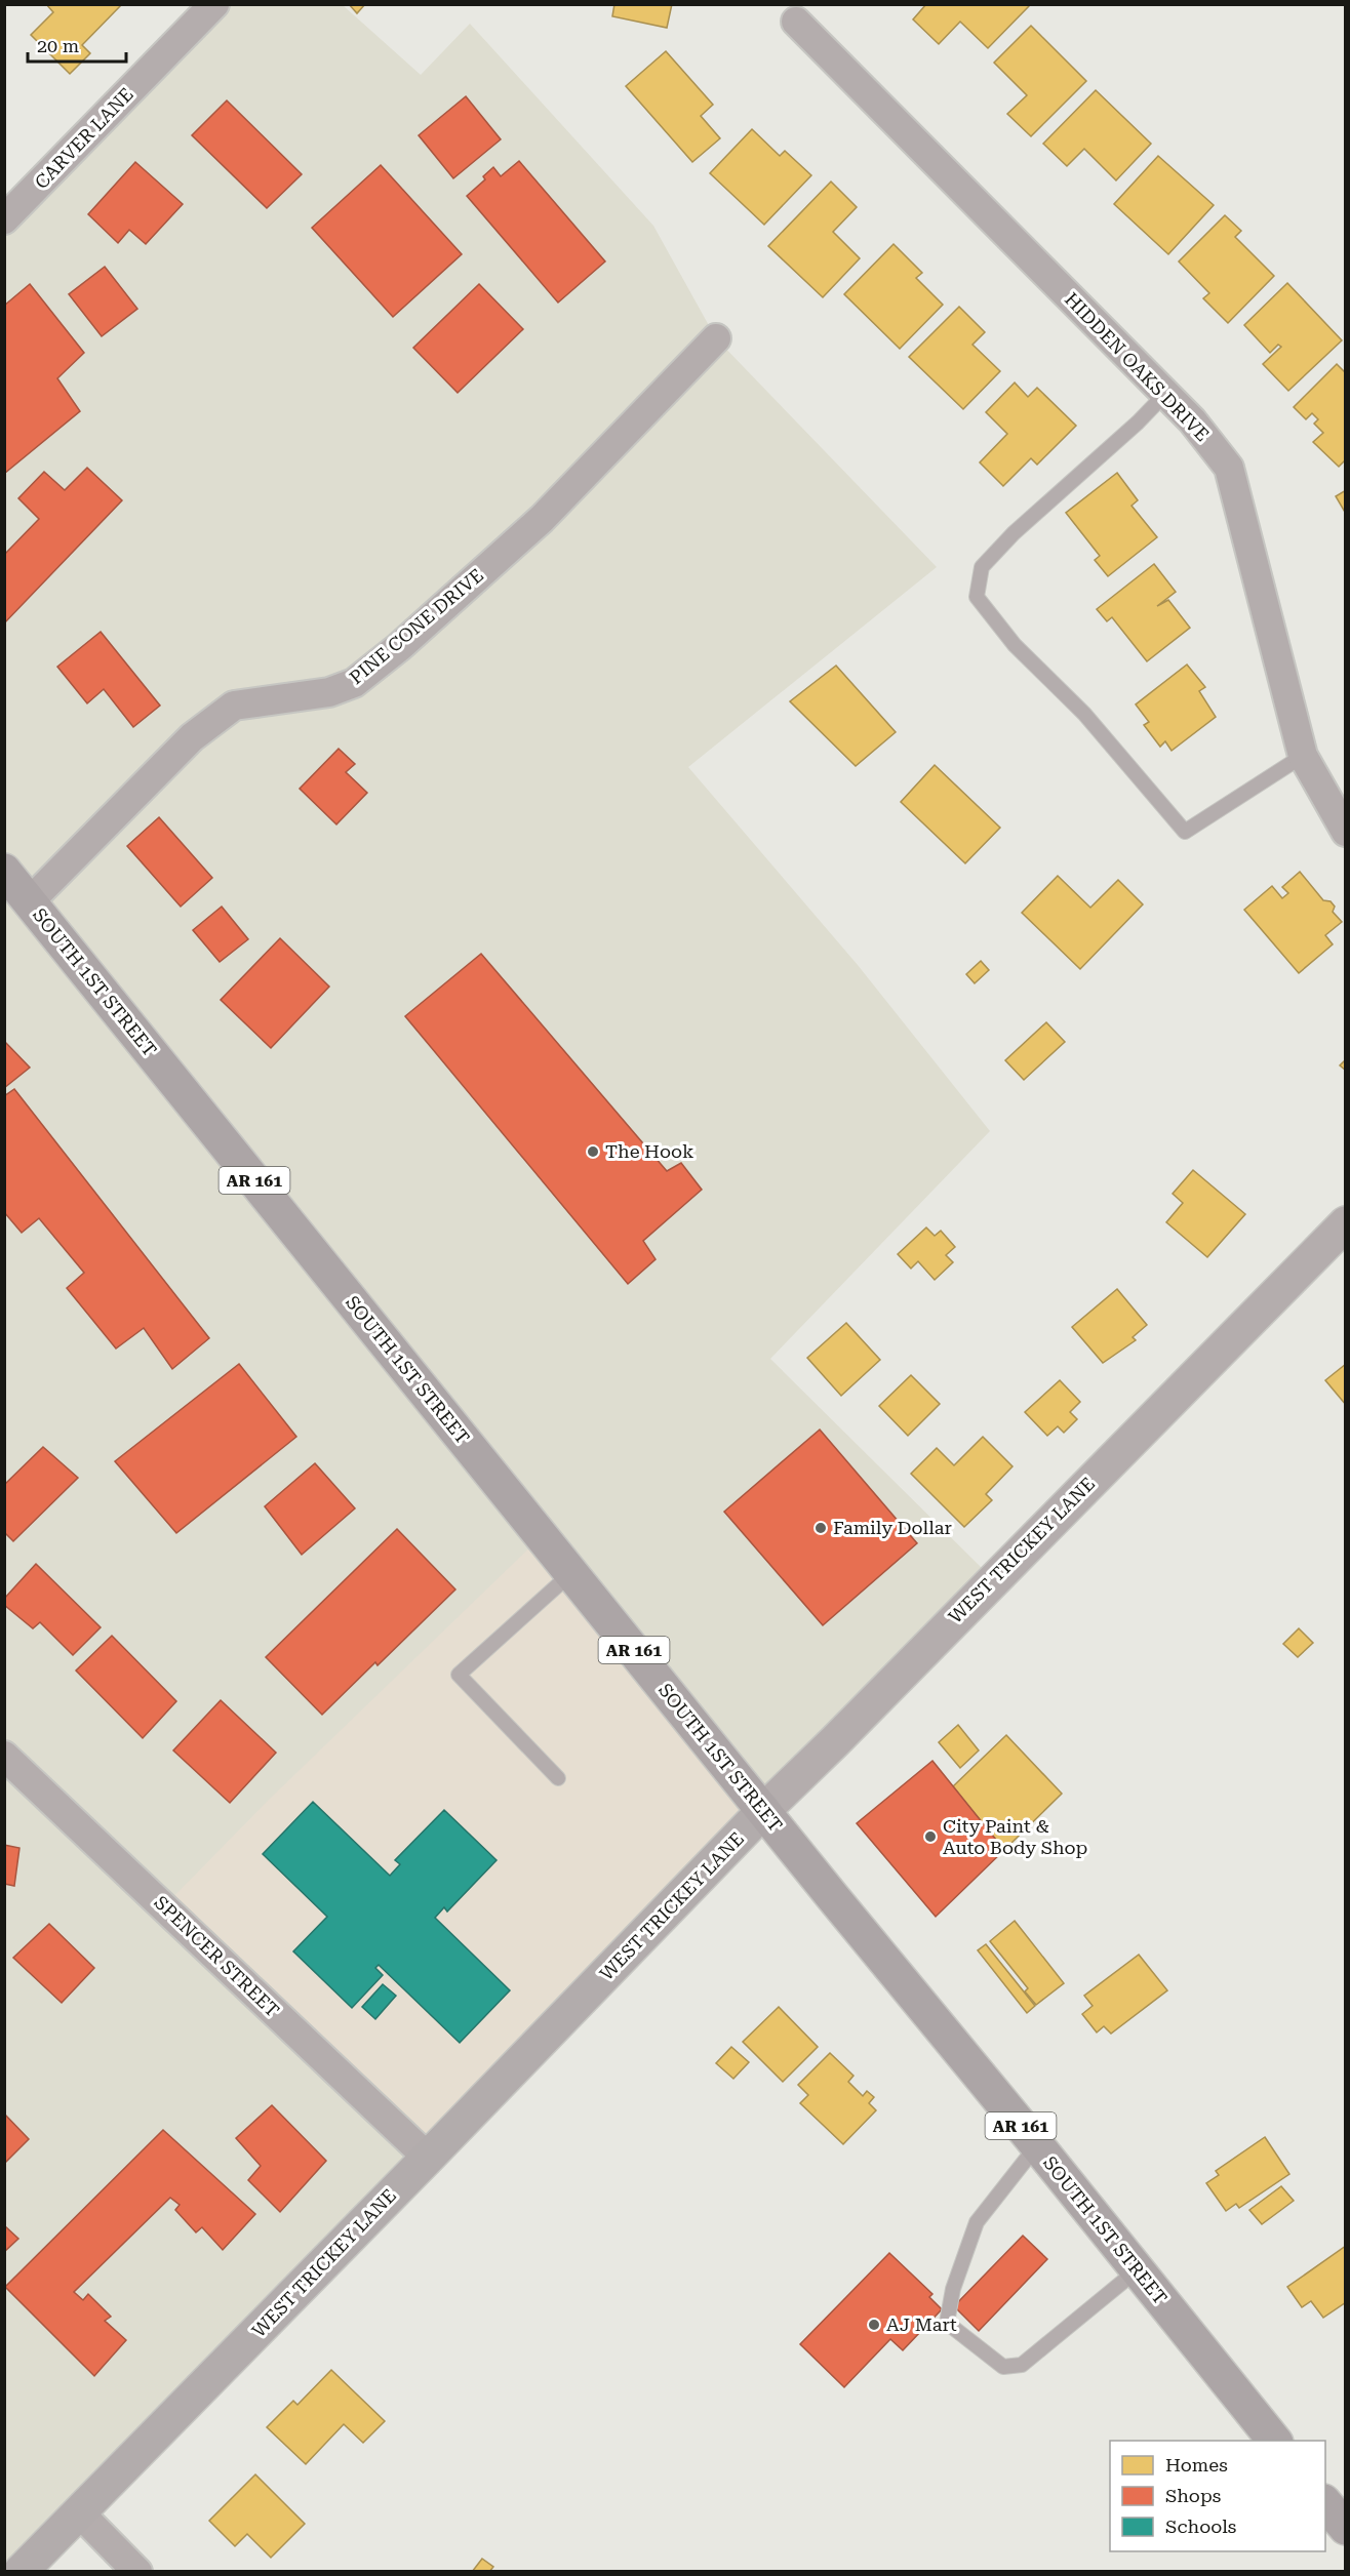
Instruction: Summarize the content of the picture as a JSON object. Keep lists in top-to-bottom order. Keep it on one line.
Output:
{"streets":{"main road":["SOUTH 1ST STREET","AR 161","WEST TRICKEY LANE"],"street":["CARVER LANE","HIDDEN OAKS DRIVE","PINE CONE DRIVE","SPENCER STREET"]},"crossings":[["PINE CONE DRIVE","SOUTH 1ST STREET"],["SOUTH 1ST STREET","WEST TRICKEY LANE"],["WEST TRICKEY LANE","SPENCER STREET"]],"places":["The Hook","Family Dollar","City Paint & Auto Body Shop","AJ Mart"],"legend":["Homes","Shops","Schools"],"scale_bar":"20 m"}
